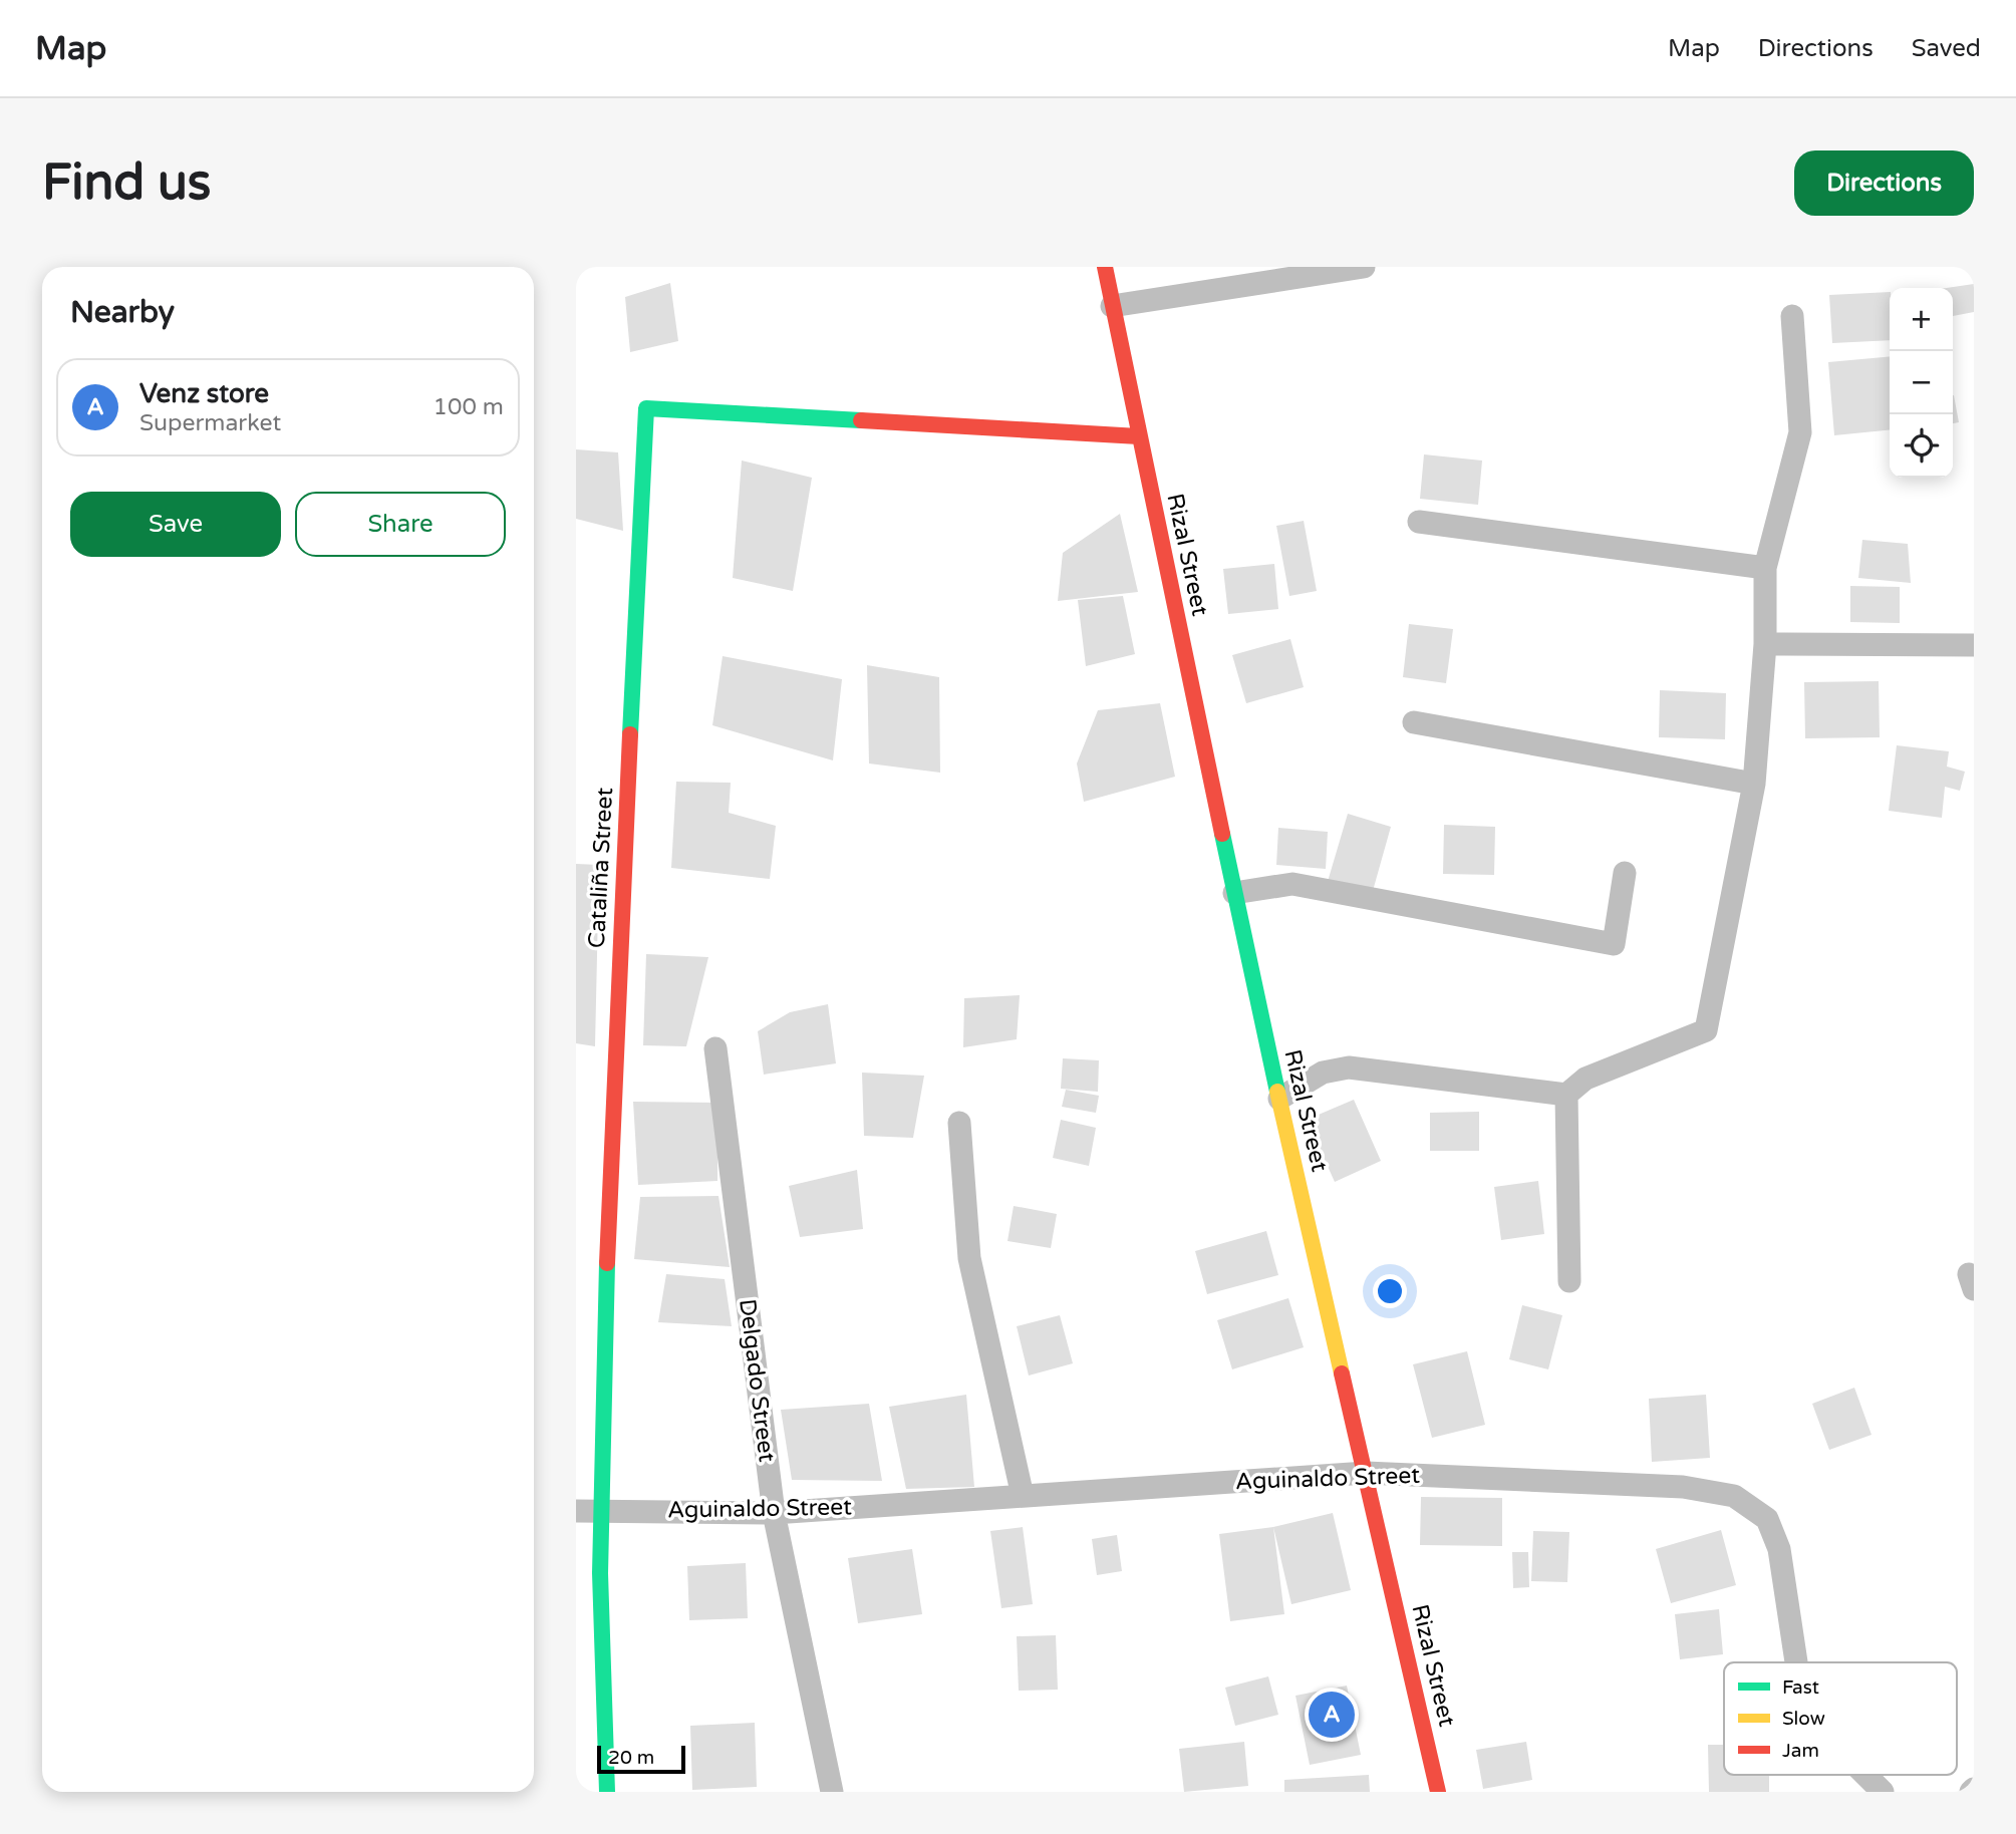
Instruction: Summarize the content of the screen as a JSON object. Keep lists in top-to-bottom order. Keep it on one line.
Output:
{"streets":{"street":["Rizal Street","Cataliña Street","Delgado Street","Aguinaldo Street"]},"crossings":[["Rizal Street","Cataliña Street"],["Rizal Street","Aguinaldo Street"],["Cataliña Street","Aguinaldo Street"],["Delgado Street","Aguinaldo Street"]],"legend":["Fast","Slow","Jam"],"scale_bar":"20 m","page":{"header":"Map","nav":["Map","Directions","Saved"],"buttons":["Directions",["Save","Share"]],"title":"Find us","heading":"Nearby","map_buttons":["+","−"],"list":[{"mark":"A","name":"Venz store","note":"Supermarket","value":"100 m"}],"pins":"A","scale":"20 m"}}
